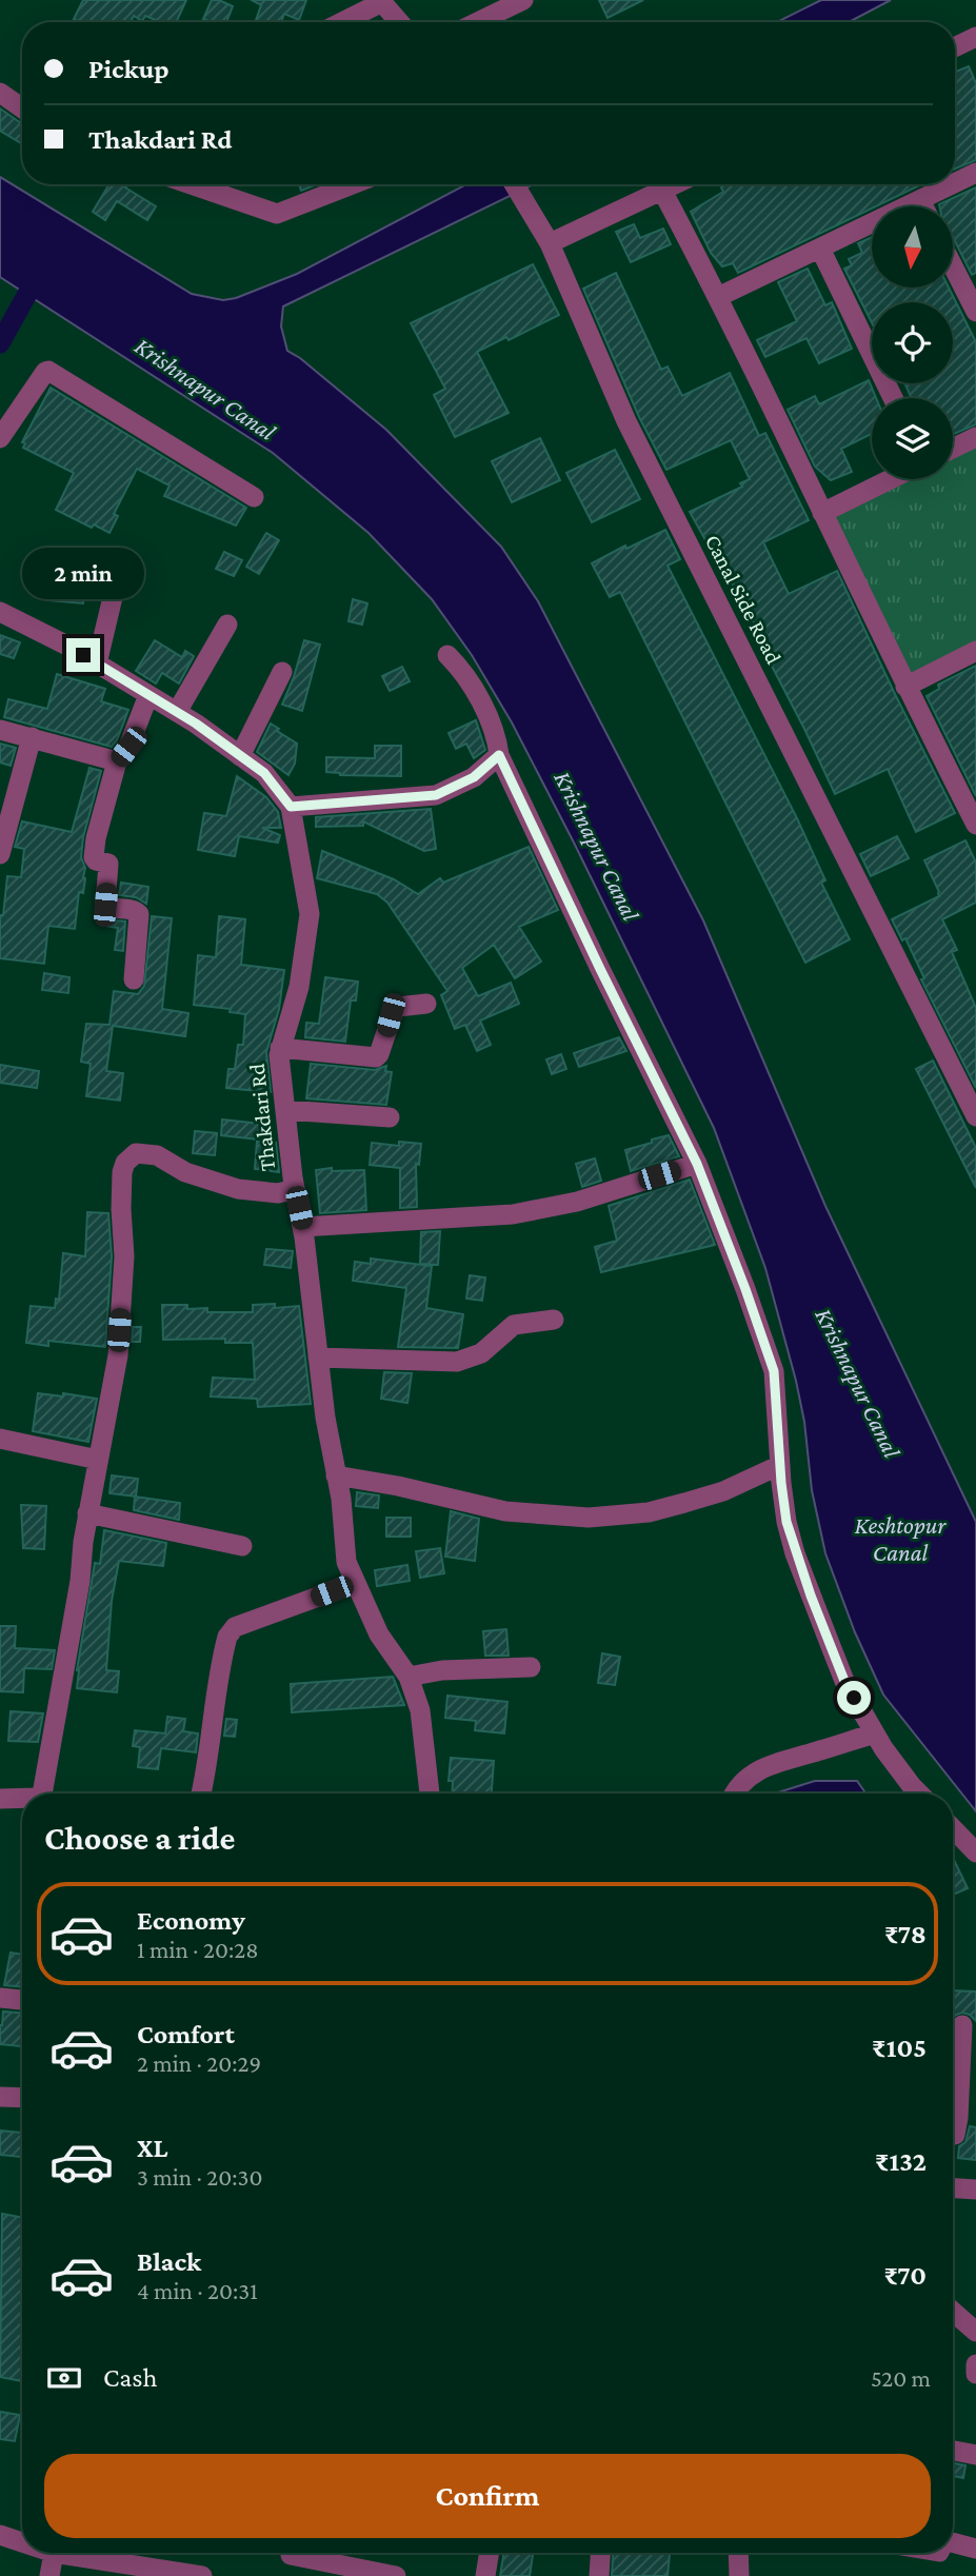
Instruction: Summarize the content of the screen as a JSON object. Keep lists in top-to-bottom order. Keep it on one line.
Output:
{"streets":{"street":["Canal Side Road","Thakdari Rd"]},"water":["Krishnapur Canal","Keshtopur Canal"],"north":"bottom","page":{"banner":["Pickup","Thakdari Rd"],"bubble":"2 min","heading":"Choose a ride","list":[{"name":"Economy","note":"1 min · 20:28","value":"₹78"},{"name":"Comfort","note":"2 min · 20:29","value":"₹105"},{"name":"XL","note":"3 min · 20:30","value":"₹132"},{"name":"Black","note":"4 min · 20:31","value":"₹70"}],"pay":["Cash","520 m"],"buttons":"Confirm"}}
